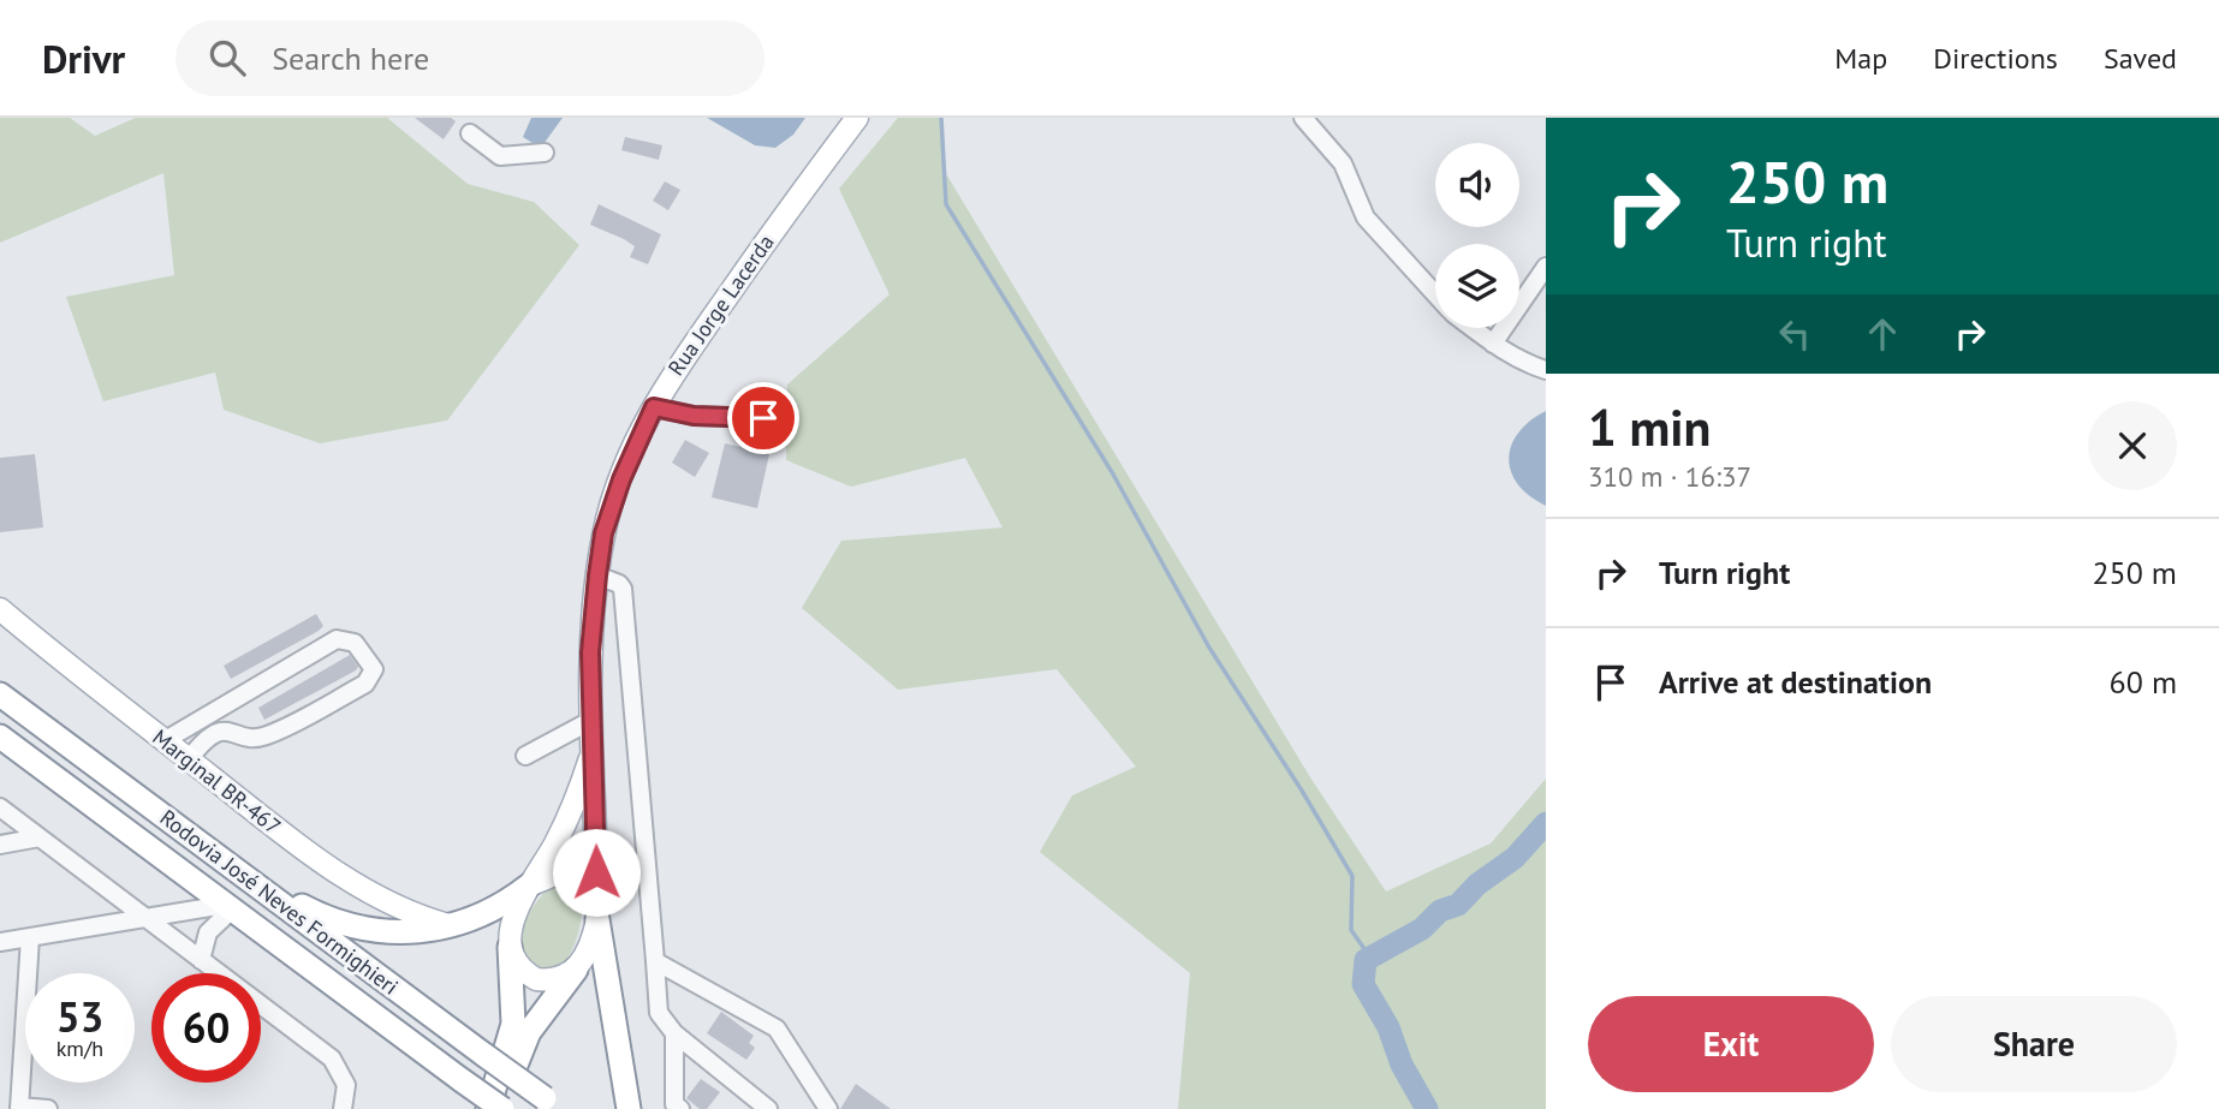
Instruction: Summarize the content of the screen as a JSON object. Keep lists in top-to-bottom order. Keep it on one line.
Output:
{"streets":{"highway":["Rodovia José Neves Formighieri"],"main road":["Rua Jorge Lacerda","Marginal BR-467"]},"page":{"header":"Drivr","search":"Search here","nav":["Map","Directions","Saved"],"turn":["250 m","Turn right"],"heading":["1 min","310 m · 16:37"],"list":[{"name":"Turn right","value":"250 m"},{"name":"Arrive at destination","value":"60 m"}],"speed":"53 km/h","limit":"60","buttons":["Exit","Share"]}}
